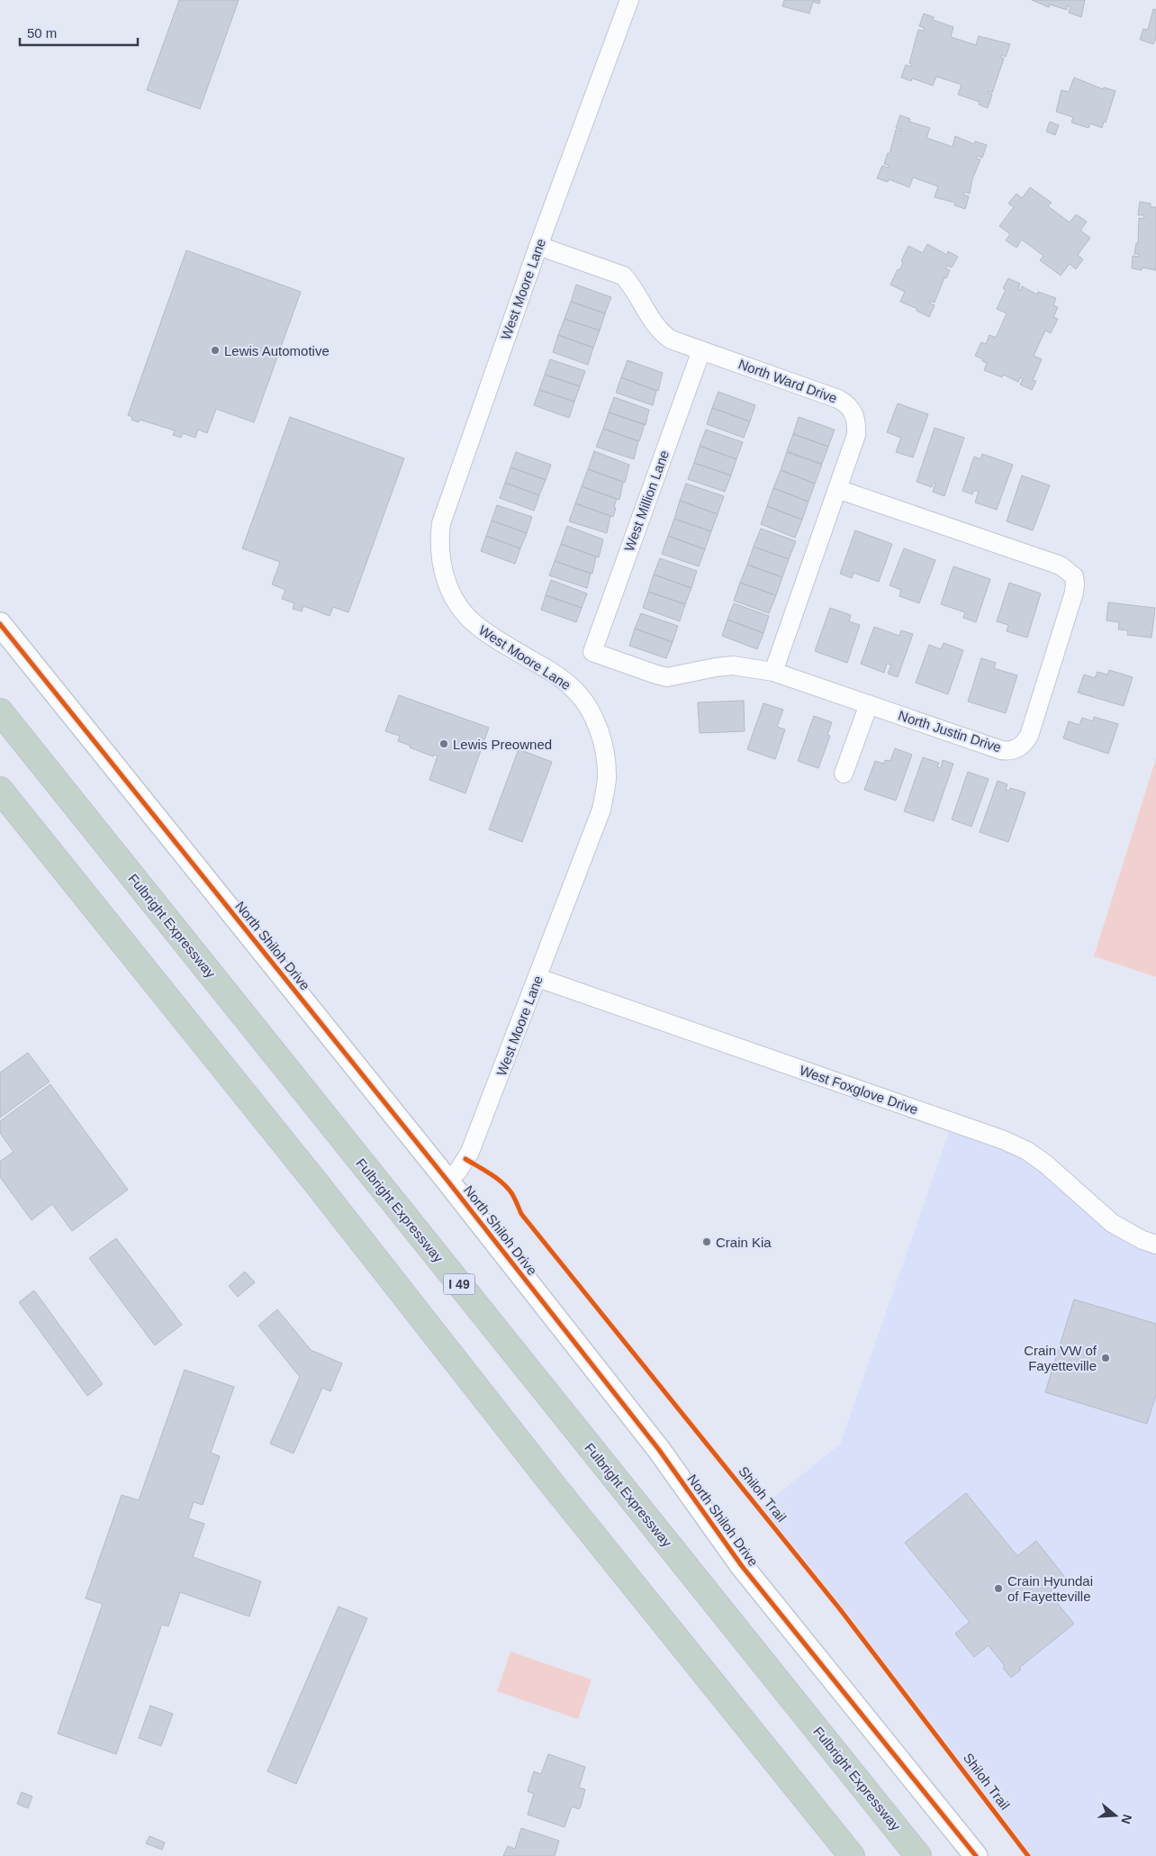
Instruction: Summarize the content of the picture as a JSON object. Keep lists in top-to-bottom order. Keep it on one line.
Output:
{"streets":{"highway":["Fulbright Expressway","I 49"],"street":["West Moore Lane","North Ward Drive","West Million Lane","North Justin Drive","North Shiloh Drive","West Foxglove Drive"],"cycle path":["Shiloh Trail"]},"crossings":[["West Moore Lane","North Ward Drive"],["West Moore Lane","North Shiloh Drive"],["West Moore Lane","West Foxglove Drive"],["North Ward Drive","West Million Lane"],["North Ward Drive","North Justin Drive"],["West Million Lane","North Justin Drive"]],"places":["Lewis Automotive","Lewis Preowned","Crain Kia","Crain VW of Fayetteville","Crain Hyundai of Fayetteville"],"scale_bar":"50 m","north":"right"}
